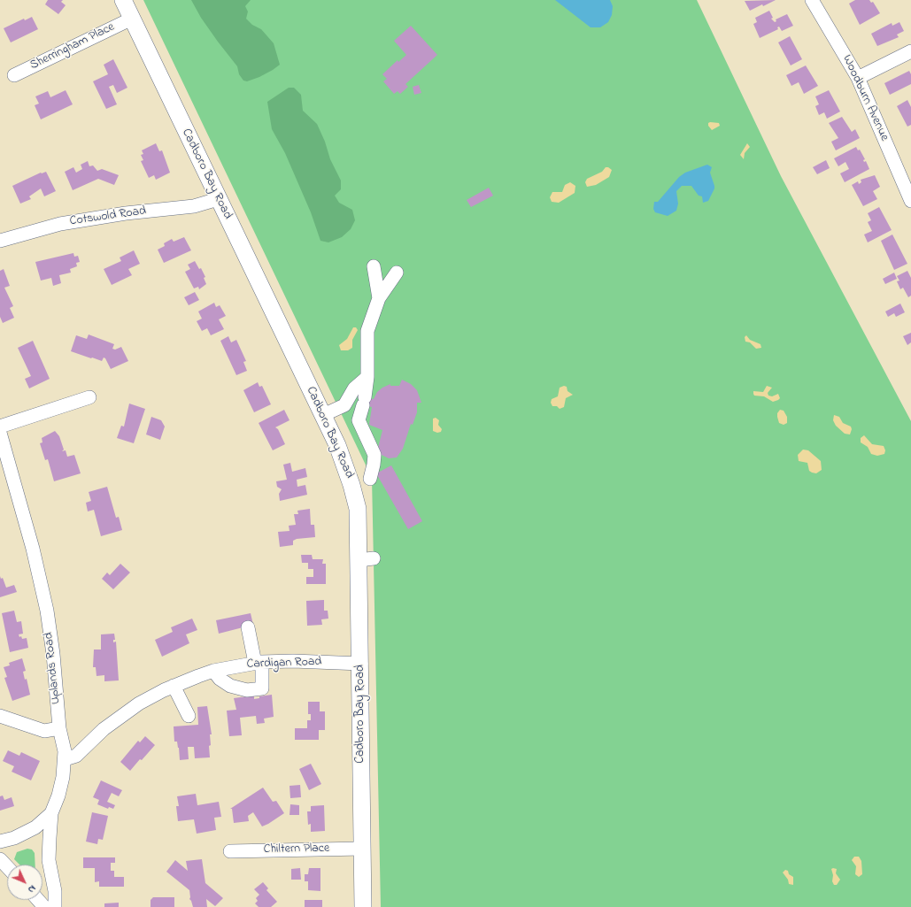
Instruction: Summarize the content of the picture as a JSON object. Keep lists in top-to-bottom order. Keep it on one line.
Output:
{"streets":{"main road":["Cadboro Bay Road"],"street":["Sherringham Place","Woodburn Avenue","Cotswold Road","Cardigan Road","Uplands Road","Chiltern Place"]},"crossings":[["Sherringham Place","Cadboro Bay Road"],["Cadboro Bay Road","Cotswold Road"],["Cadboro Bay Road","Cardigan Road"],["Cadboro Bay Road","Chiltern Place"],["Cardigan Road","Uplands Road"]],"north":"bottom right"}
